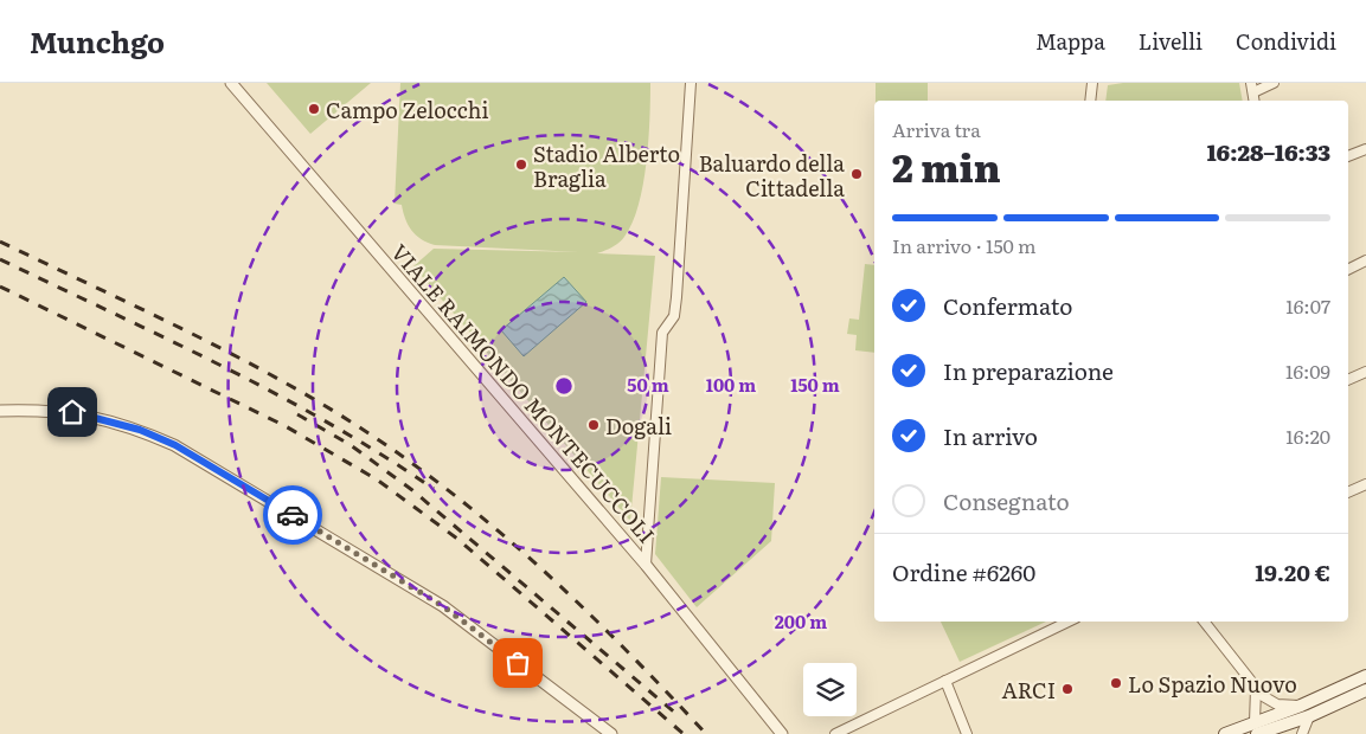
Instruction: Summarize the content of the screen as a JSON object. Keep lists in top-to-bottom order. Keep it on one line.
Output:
{"streets":{"street":["VIALE RAIMONDO MONTECUCCOLI"]},"places":["Campo Zelocchi","Stadio Alberto Braglia","Baluardo della Cittadella","Dogali","Lo Spazio Nuovo","ARCI"],"page":{"header":"Munchgo","nav":["Mappa","Livelli","Condividi"],"heading":["2 min","Arriva tra","16:28–16:33"],"panel":["Ordine #6260","19.20 €"],"bar":"In arrivo · 150 m","list":[["Confermato","16:07"],["In preparazione","16:09"],["In arrivo","16:20"],"Consegnato"]},"rings":["50 m","100 m","150 m","200 m"]}
